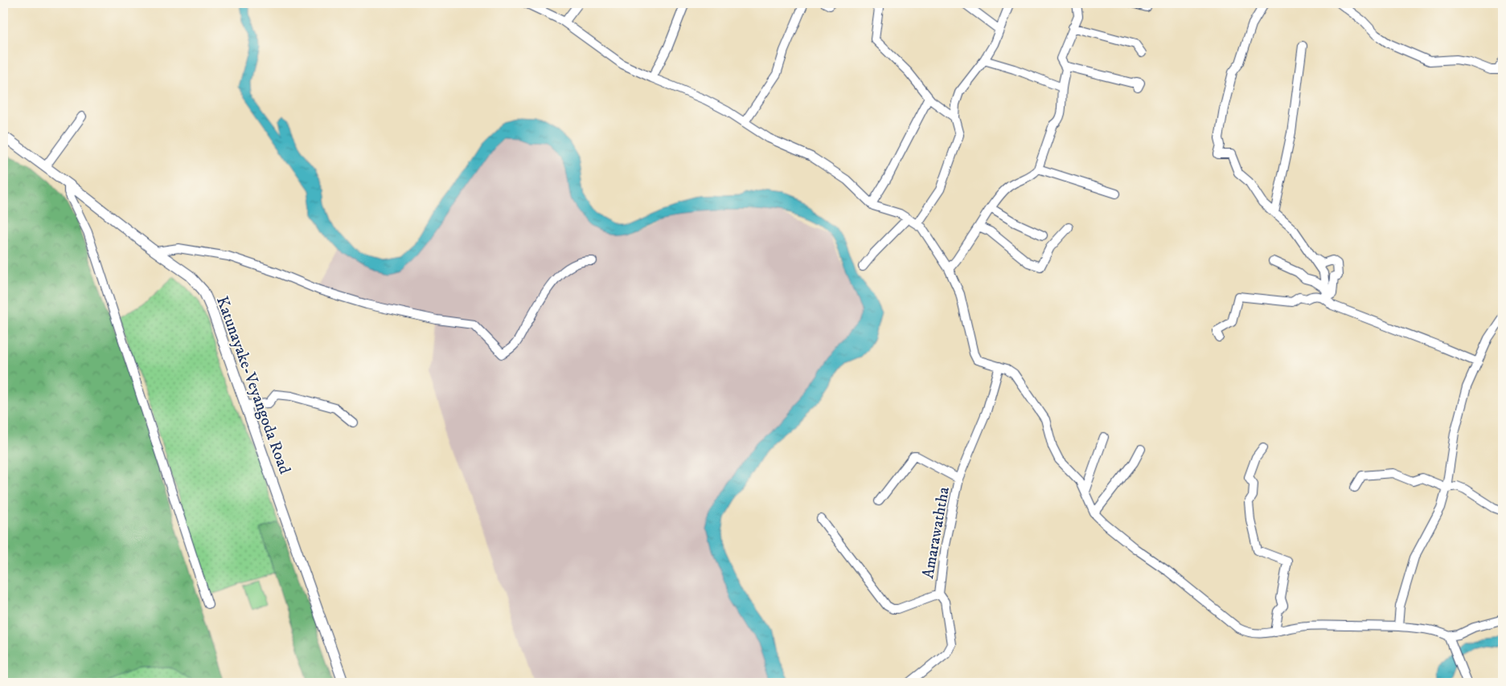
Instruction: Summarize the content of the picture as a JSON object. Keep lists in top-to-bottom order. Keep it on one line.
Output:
{"streets":{"main road":["Katunayake-Veyangoda Road"],"street":["Amarawaththa"]}}
